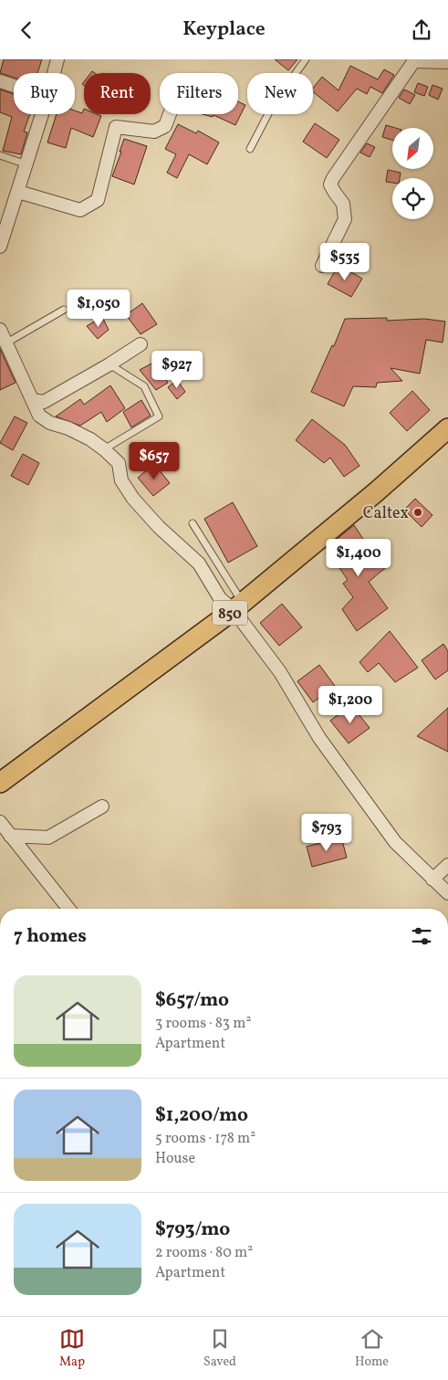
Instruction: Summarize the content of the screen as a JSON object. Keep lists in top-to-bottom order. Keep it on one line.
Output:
{"streets":{"main road":["850"]},"places":["Caltex"],"north":"bottom left","page":{"header":"Keyplace","chip":["Buy","Rent","Filters","New"],"price":["$535","$1,050","$927","$657","$1,400","$1,200","$793"],"heading":"7 homes","list":[{"name":"$657/mo","note":"3 rooms · 83 m² · Apartment"},{"name":"$1,200/mo","note":"5 rooms · 178 m² · House"},{"name":"$793/mo","note":"2 rooms · 80 m² · Apartment"}],"tabs":["Map","Saved","Home"]}}
